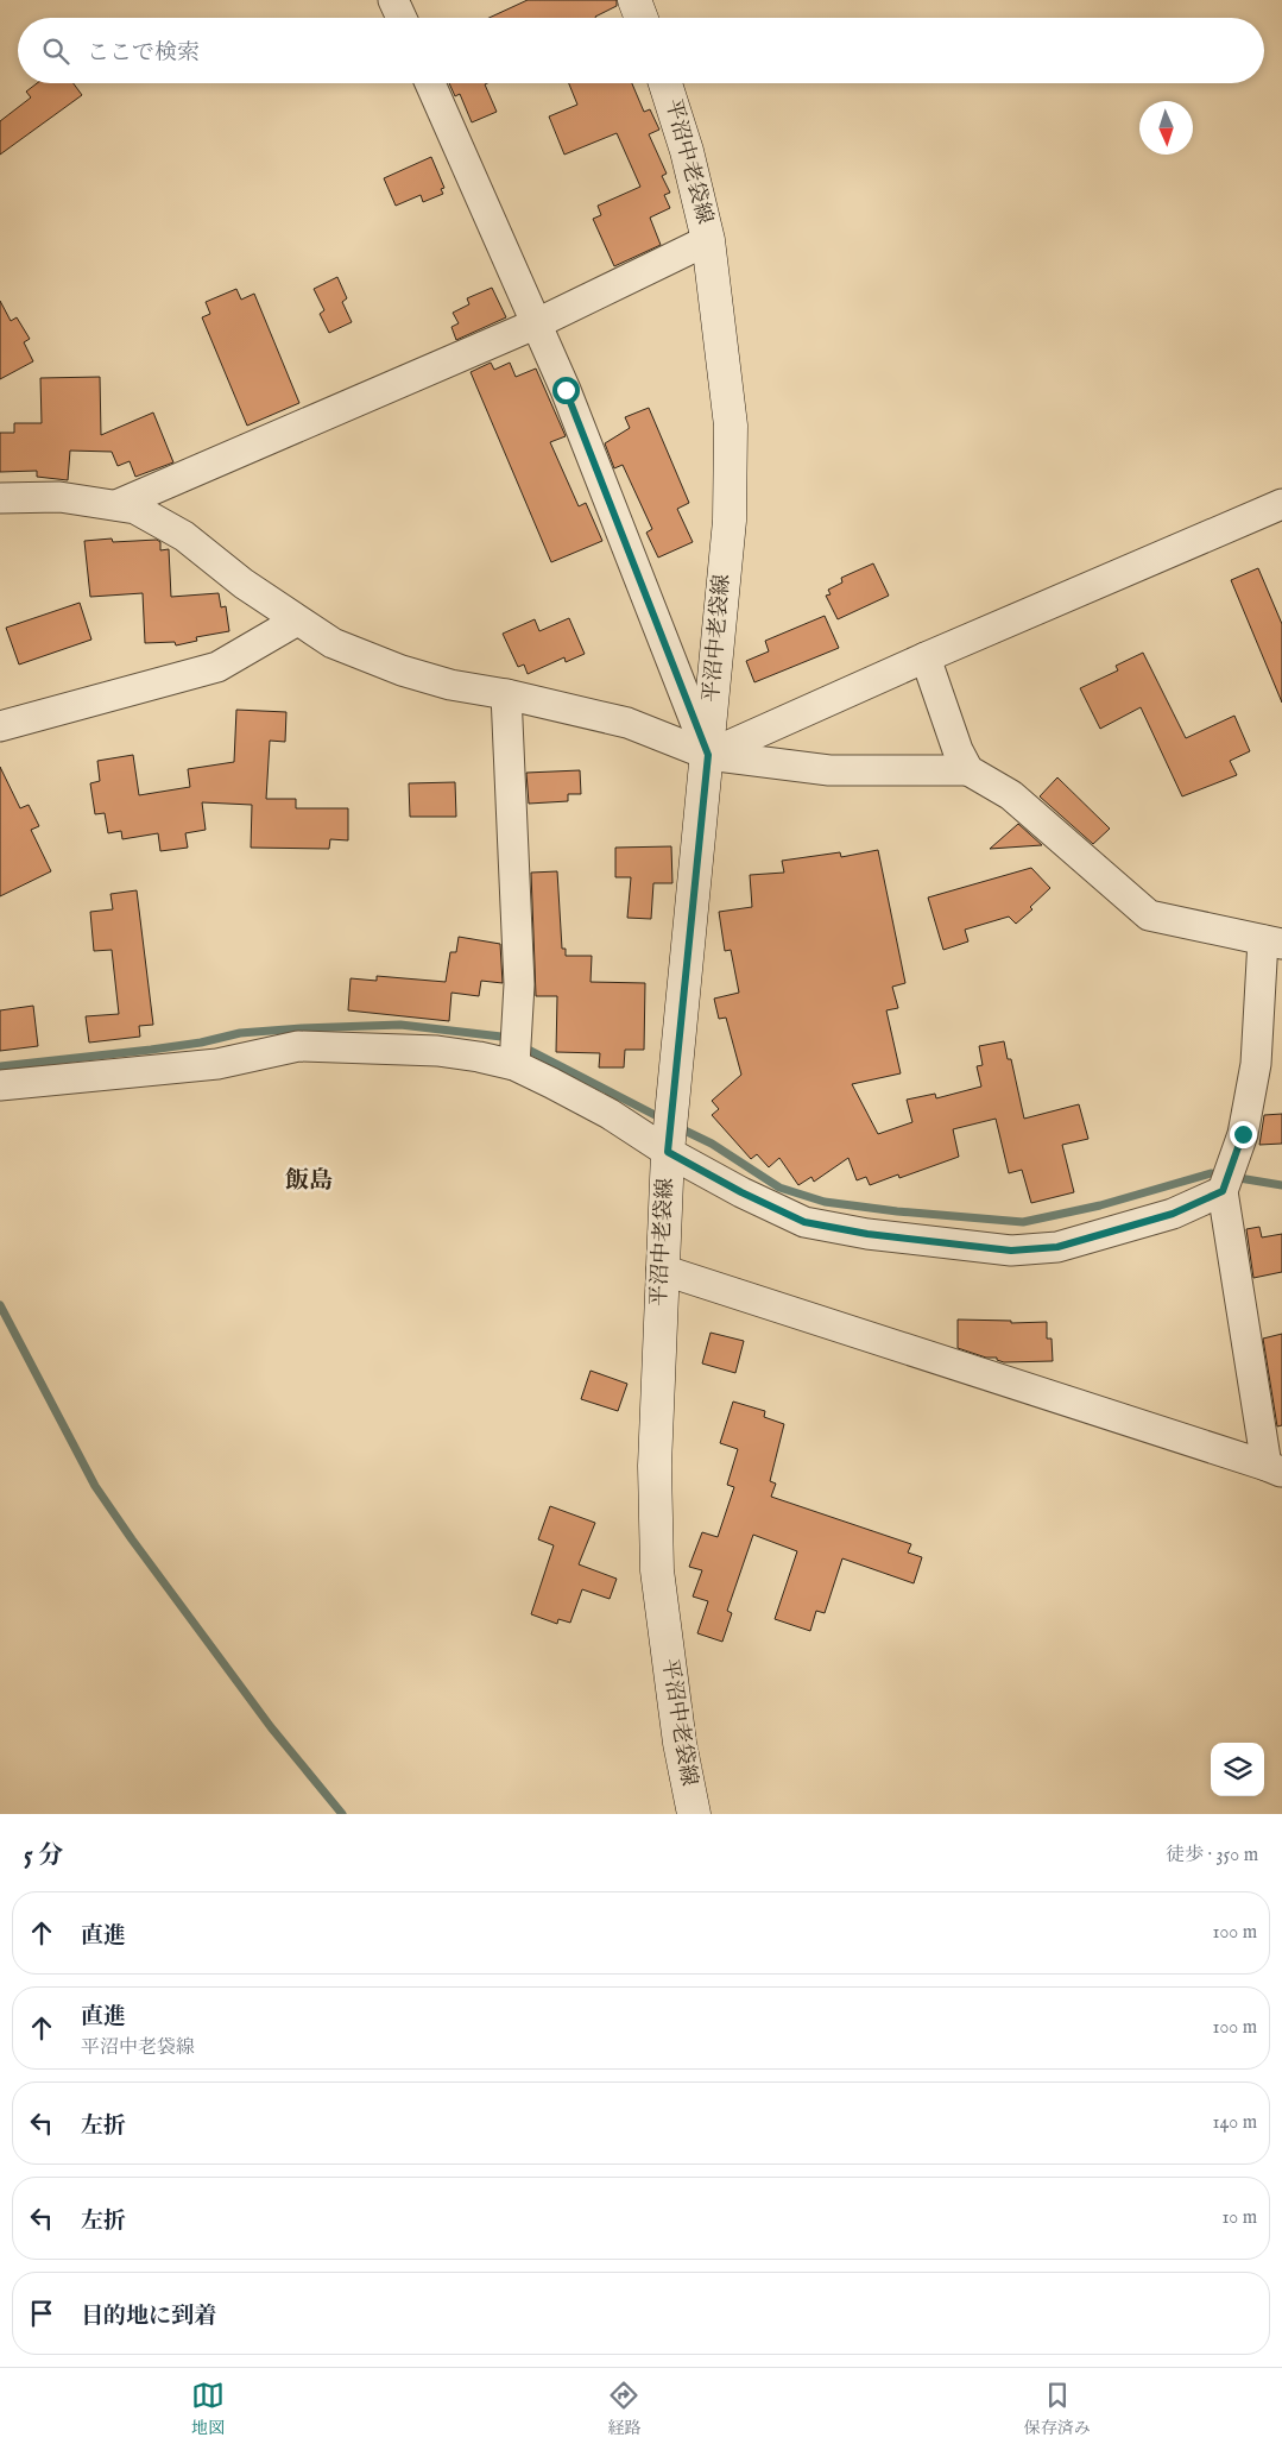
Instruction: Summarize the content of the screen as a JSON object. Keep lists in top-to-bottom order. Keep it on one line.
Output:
{"streets":{"main road":["平沼中老袋線"]},"districts":["飯島"],"north":"bottom","page":{"search":"ここで検索","heading":["5 分","徒歩 · 350 m"],"list":[["直進","100 m"],["直進","平沼中老袋線","100 m"],["左折","140 m"],["左折","10 m"],"目的地に到着"],"nav":["地図","経路","保存済み"]}}
